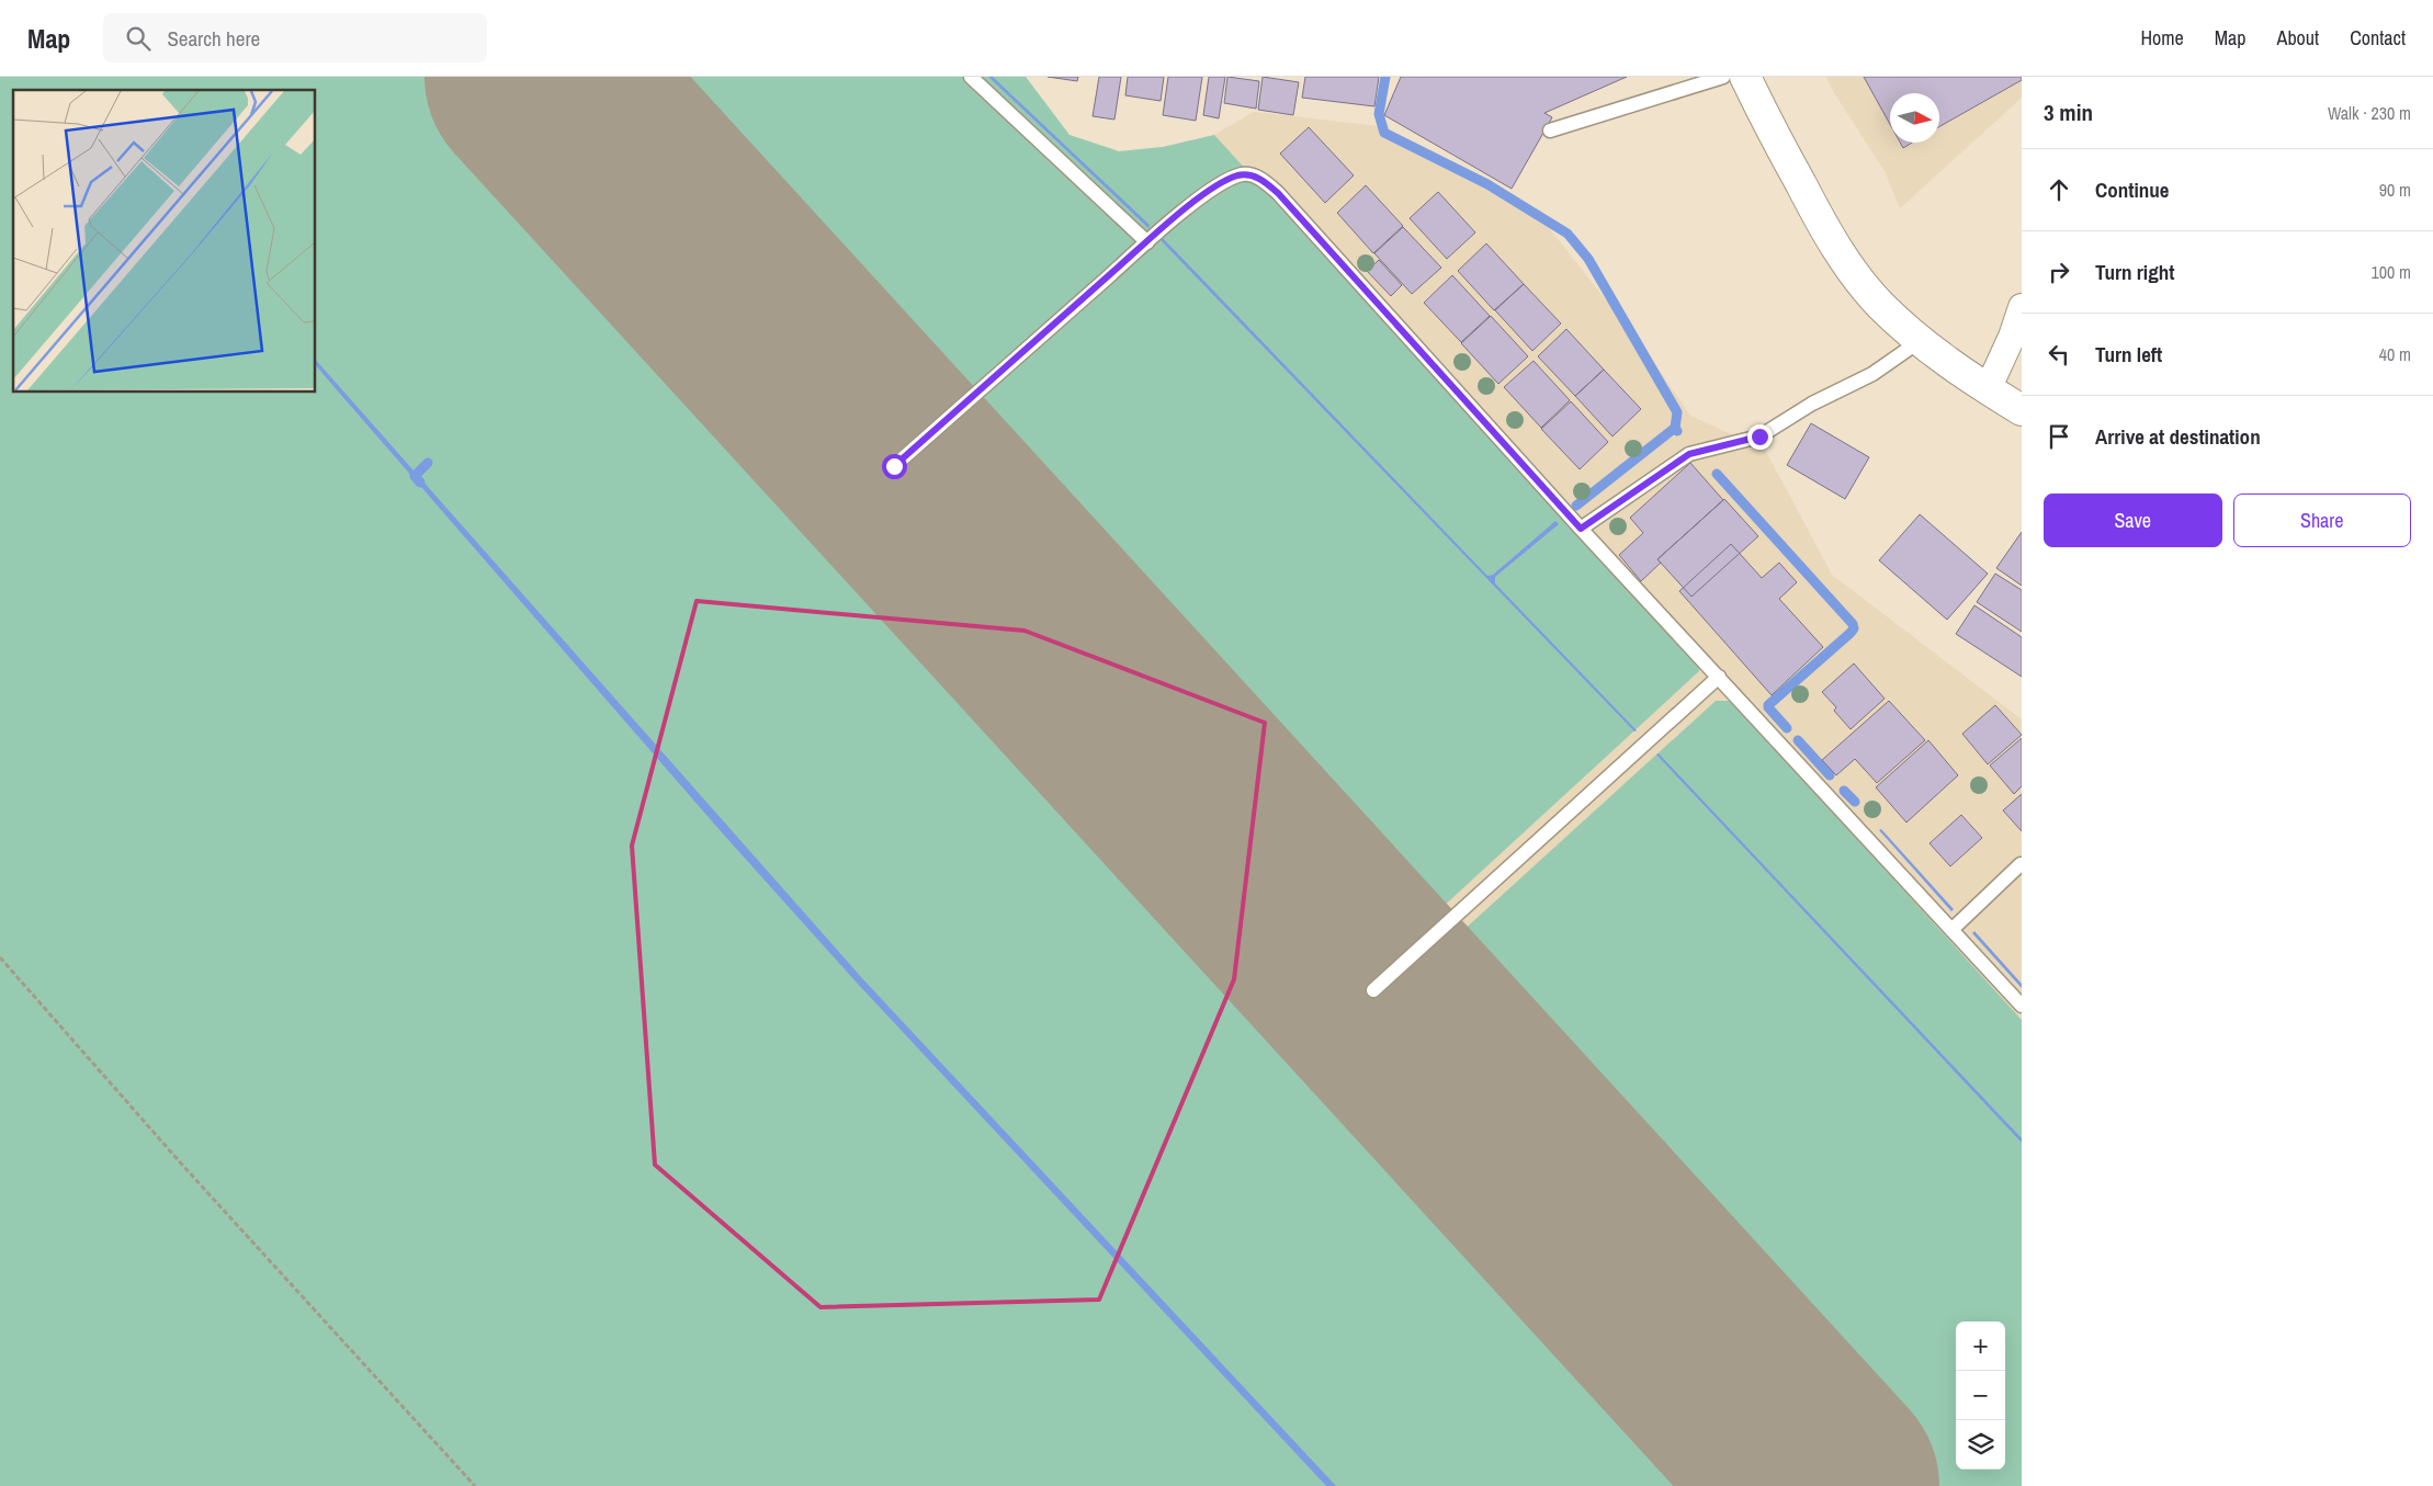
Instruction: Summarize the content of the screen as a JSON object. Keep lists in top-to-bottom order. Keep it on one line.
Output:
{"north":"right","page":{"header":"Map","search":"Search here","nav":["Home","Map","About","Contact"],"heading":["3 min","Walk · 230 m"],"list":[["Continue","90 m"],["Turn right","100 m"],["Turn left","40 m"],"Arrive at destination"],"buttons":["Save","Share"],"map_buttons":["+","−"]}}
